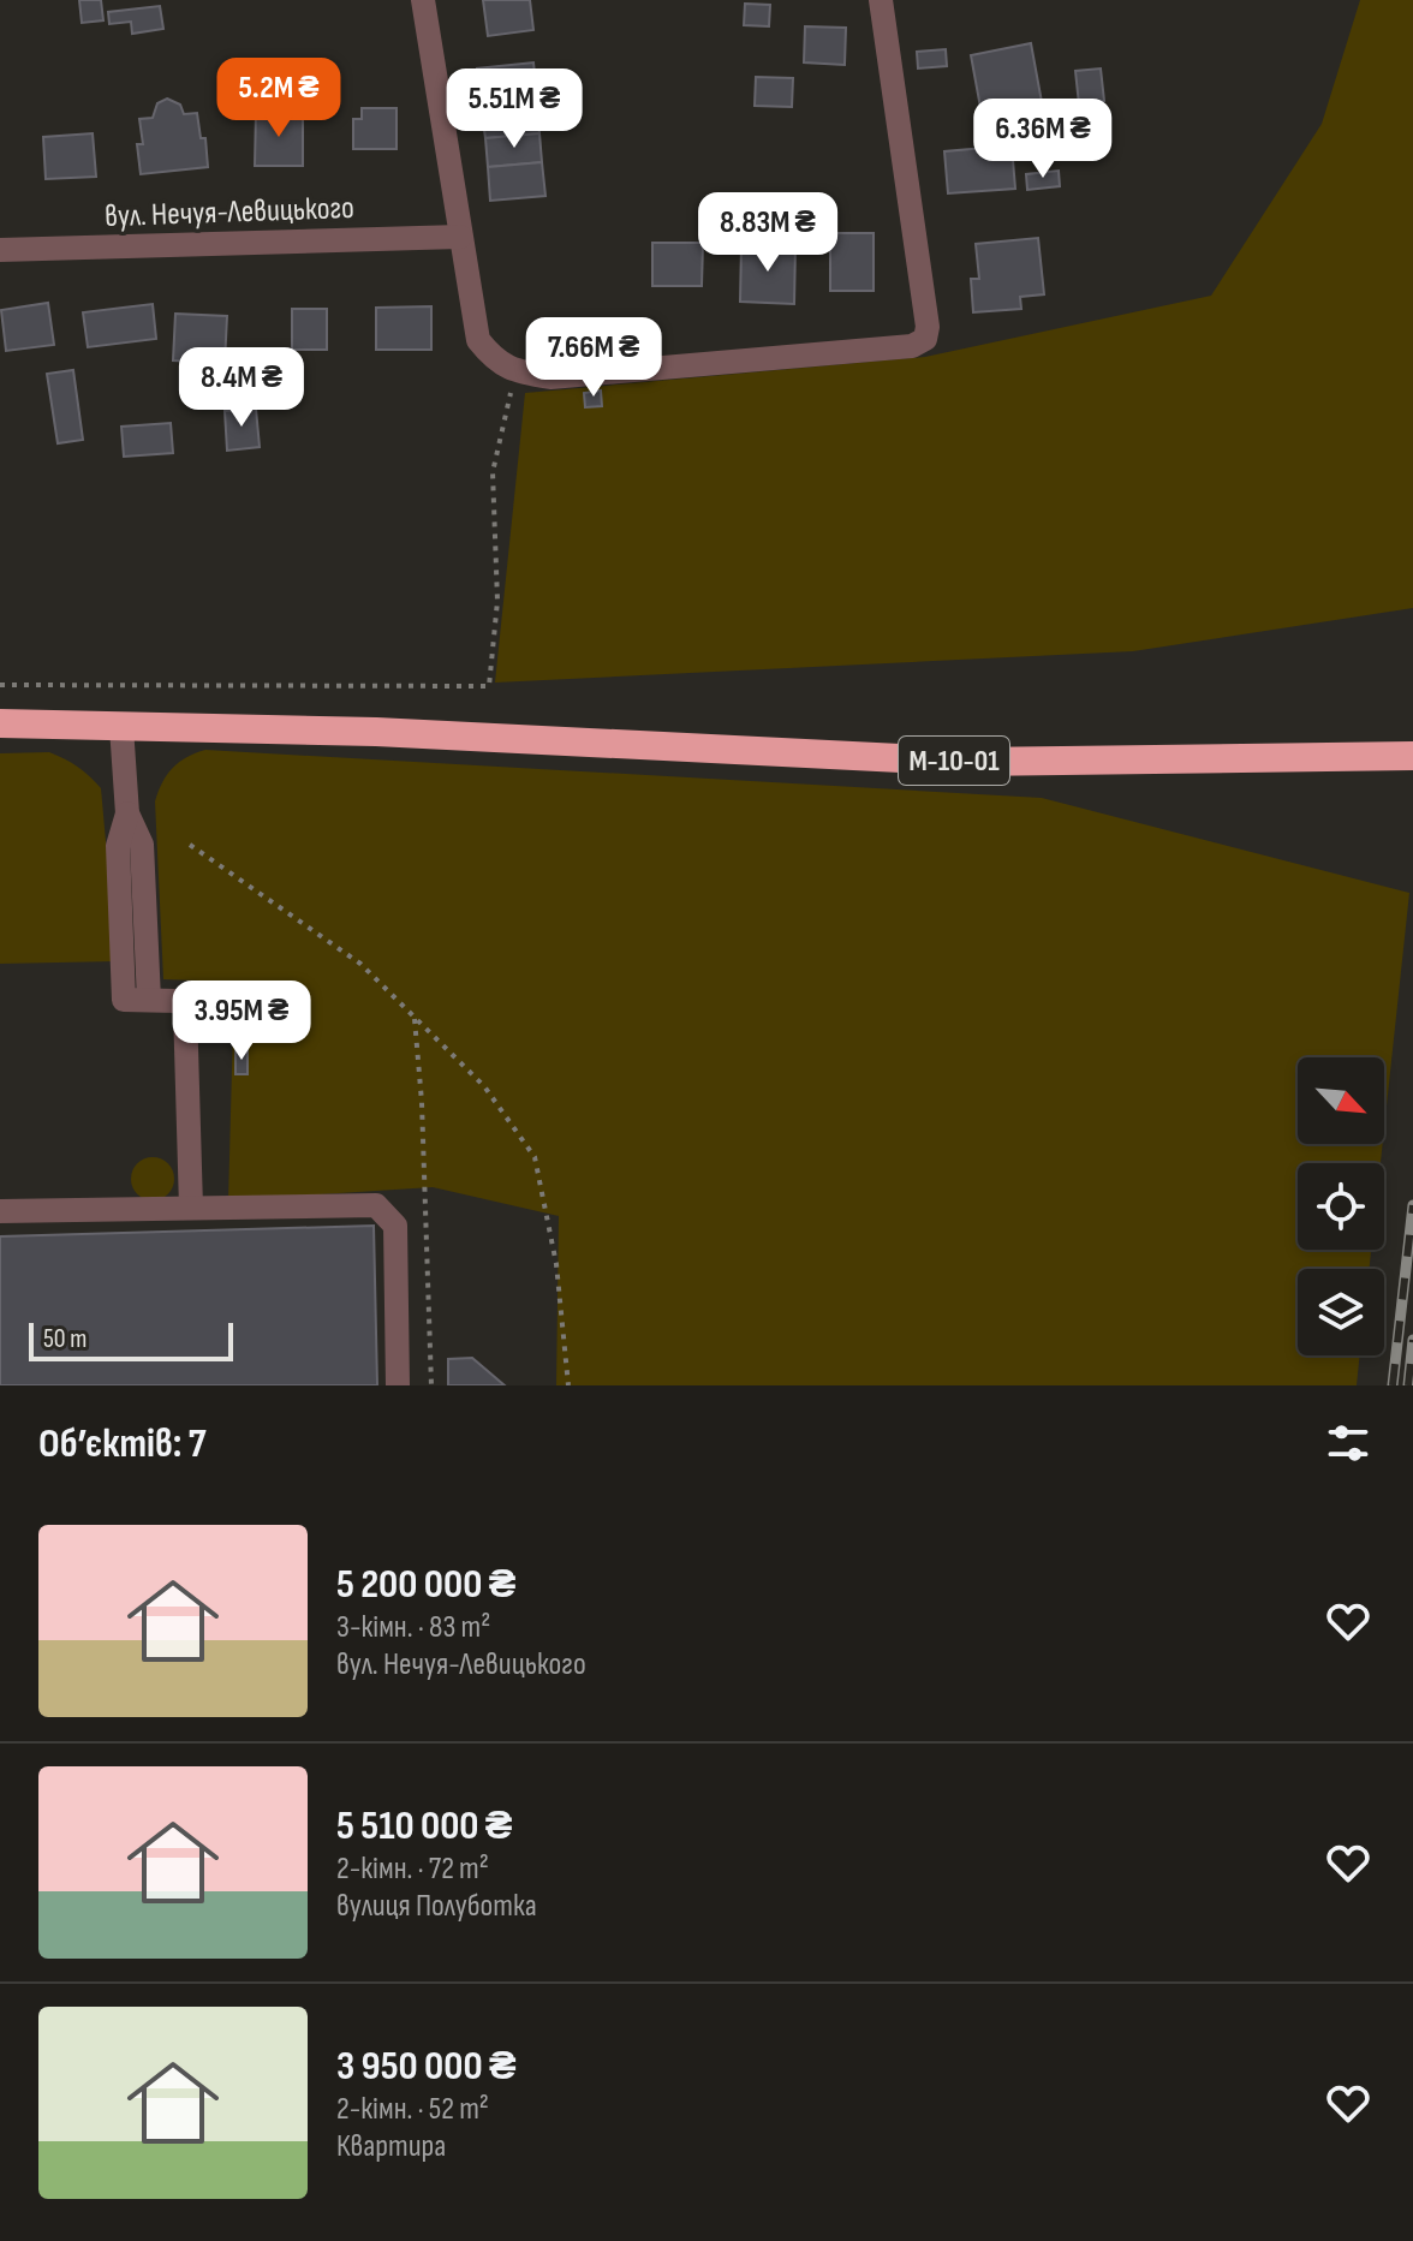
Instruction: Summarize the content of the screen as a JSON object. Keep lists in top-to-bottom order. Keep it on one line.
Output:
{"streets":{"highway":["М-10-01"],"street":["вул. Нечуя-Левицького"]},"scale_bar":"50 m","north":"bottom right","page":{"price":["5.2M ₴","5.51M ₴","6.36M ₴","8.83M ₴","7.66M ₴","8.4M ₴","3.95M ₴"],"scale":"50 m","heading":"Об’єктів: 7","list":[{"name":"5 200 000 ₴","note":"3-кімн. · 83 m² · вул. Нечуя-Левицького"},{"name":"5 510 000 ₴","note":"2-кімн. · 72 m² · вулиця Полуботка"},{"name":"3 950 000 ₴","note":"2-кімн. · 52 m² · Квартира"}]}}
